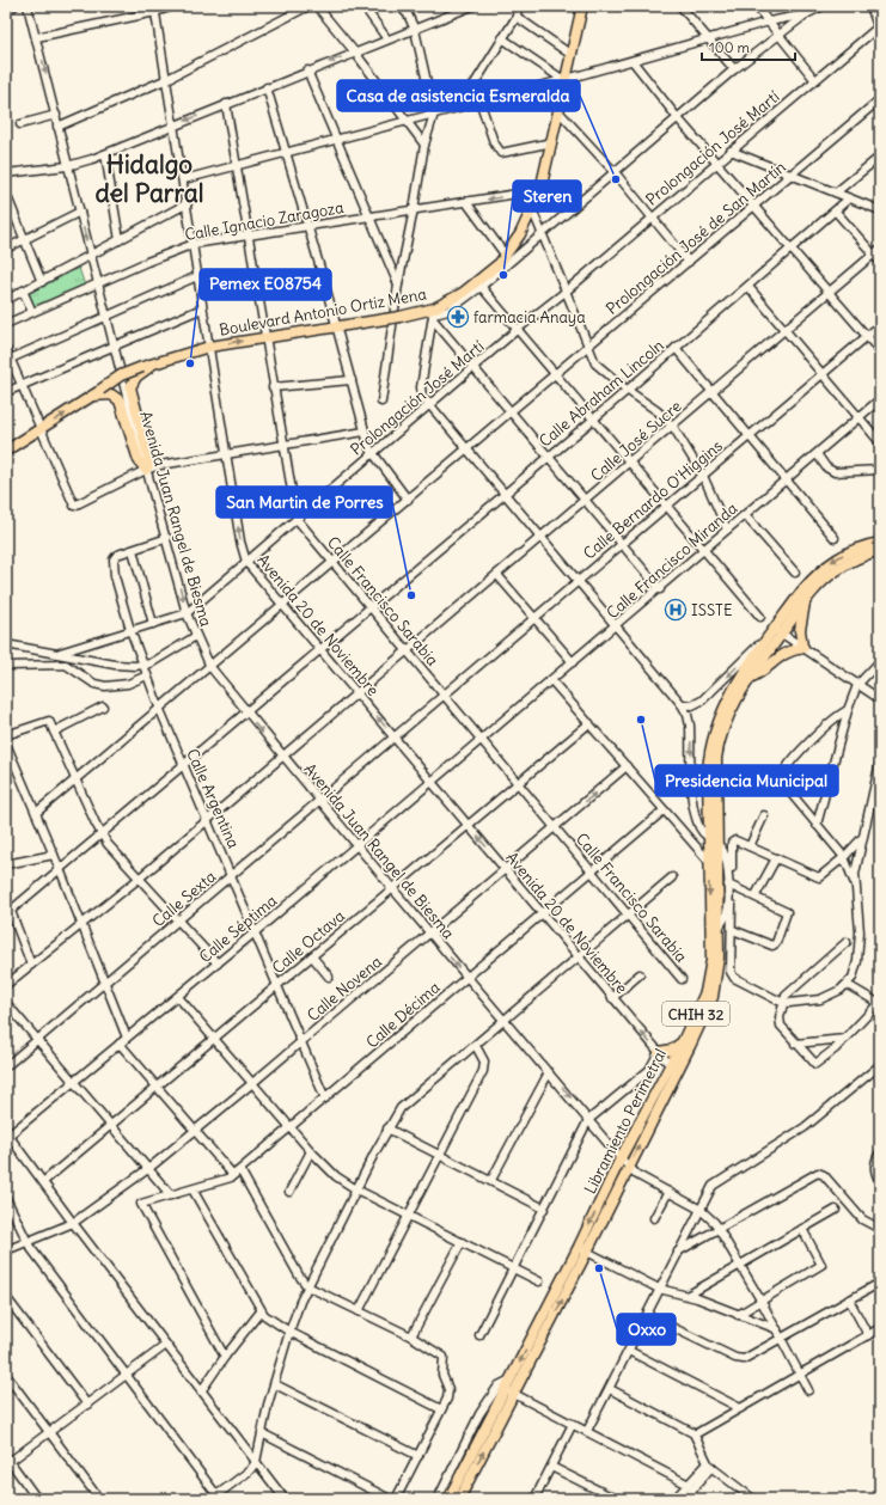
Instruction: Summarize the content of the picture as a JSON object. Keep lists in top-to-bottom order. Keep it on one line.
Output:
{"streets":{"main road":["Boulevard Antonio Ortiz Mena","CHIH 32","Libramiento Perimetral"],"street":["Prolongación José Martí","Calle Ignacio Zaragoza","Prolongación José de San Martín","Calle Abraham Lincoln","Calle José Sucre","Calle Bernardo O'Higgins","Avenida Juan Rangel de Biesma","Calle Francisco Miranda","Calle Francisco Sarabia","Avenida 20 de Noviembre","Calle Argentina","Calle Sexta","Calle Séptima","Calle Octava","Calle Novena","Calle Décima"]},"crossings":[["Prolongación José Martí","Avenida Juan Rangel de Biesma"],["Prolongación José Martí","Calle Francisco Sarabia"],["Prolongación José Martí","Avenida 20 de Noviembre"],["Prolongación José Martí","Calle Argentina"],["Calle Ignacio Zaragoza","Boulevard Antonio Ortiz Mena"],["Calle Ignacio Zaragoza","Avenida Juan Rangel de Biesma"],["Calle Ignacio Zaragoza","Calle Francisco Sarabia"],["Calle Ignacio Zaragoza","Avenida 20 de Noviembre"],["Prolongación José de San Martín","Avenida Juan Rangel de Biesma"],["Prolongación José de San Martín","Calle Francisco Sarabia"],["Prolongación José de San Martín","Avenida 20 de Noviembre"],["Prolongación José de San Martín","Calle Argentina"],["Boulevard Antonio Ortiz Mena","Calle Francisco Sarabia"],["Boulevard Antonio Ortiz Mena","Avenida 20 de Noviembre"],["Calle Abraham Lincoln","Avenida Juan Rangel de Biesma"],["Calle Abraham Lincoln","Calle Francisco Sarabia"],["Calle Abraham Lincoln","Avenida 20 de Noviembre"],["Calle Abraham Lincoln","Calle Argentina"],["Calle José Sucre","Avenida Juan Rangel de Biesma"],["Calle José Sucre","Calle Francisco Sarabia"],["Calle José Sucre","Avenida 20 de Noviembre"],["Calle José Sucre","Calle Argentina"],["Calle Bernardo O'Higgins","Calle Francisco Sarabia"],["Calle Bernardo O'Higgins","Calle Sexta"],["Avenida Juan Rangel de Biesma","Calle Argentina"],["Avenida Juan Rangel de Biesma","Calle Sexta"],["Avenida Juan Rangel de Biesma","Calle Séptima"],["Avenida Juan Rangel de Biesma","Calle Octava"],["Avenida Juan Rangel de Biesma","Calle Novena"],["Avenida Juan Rangel de Biesma","Calle Décima"],["Avenida Juan Rangel de Biesma","Libramiento Perimetral"],["Calle Francisco Miranda","Calle Francisco Sarabia"],["Calle Francisco Miranda","Calle Séptima"],["Calle Francisco Sarabia","Calle Sexta"],["Calle Francisco Sarabia","Calle Séptima"],["Calle Francisco Sarabia","Calle Octava"],["Calle Francisco Sarabia","Calle Novena"],["Calle Francisco Sarabia","Calle Décima"],["Avenida 20 de Noviembre","Calle Sexta"],["Avenida 20 de Noviembre","Calle Séptima"],["Avenida 20 de Noviembre","Calle Octava"],["Avenida 20 de Noviembre","Calle Novena"],["Avenida 20 de Noviembre","Calle Décima"],["Avenida 20 de Noviembre","Libramiento Perimetral"],["Calle Argentina","Calle Sexta"],["Calle Argentina","Calle Séptima"],["Calle Argentina","Calle Octava"],["Calle Argentina","Calle Novena"],["Calle Argentina","Calle Décima"]],"districts":["Hidalgo del Parral"],"places":{"other":["Casa de asistencia Esmeralda","Steren","Pemex E08754","San Martin de Porres","Presidencia Municipal","Oxxo"],"pharmacy":["farmacia Anaya"],"hospital":["ISSTE"]},"scale_bar":"100 m"}
